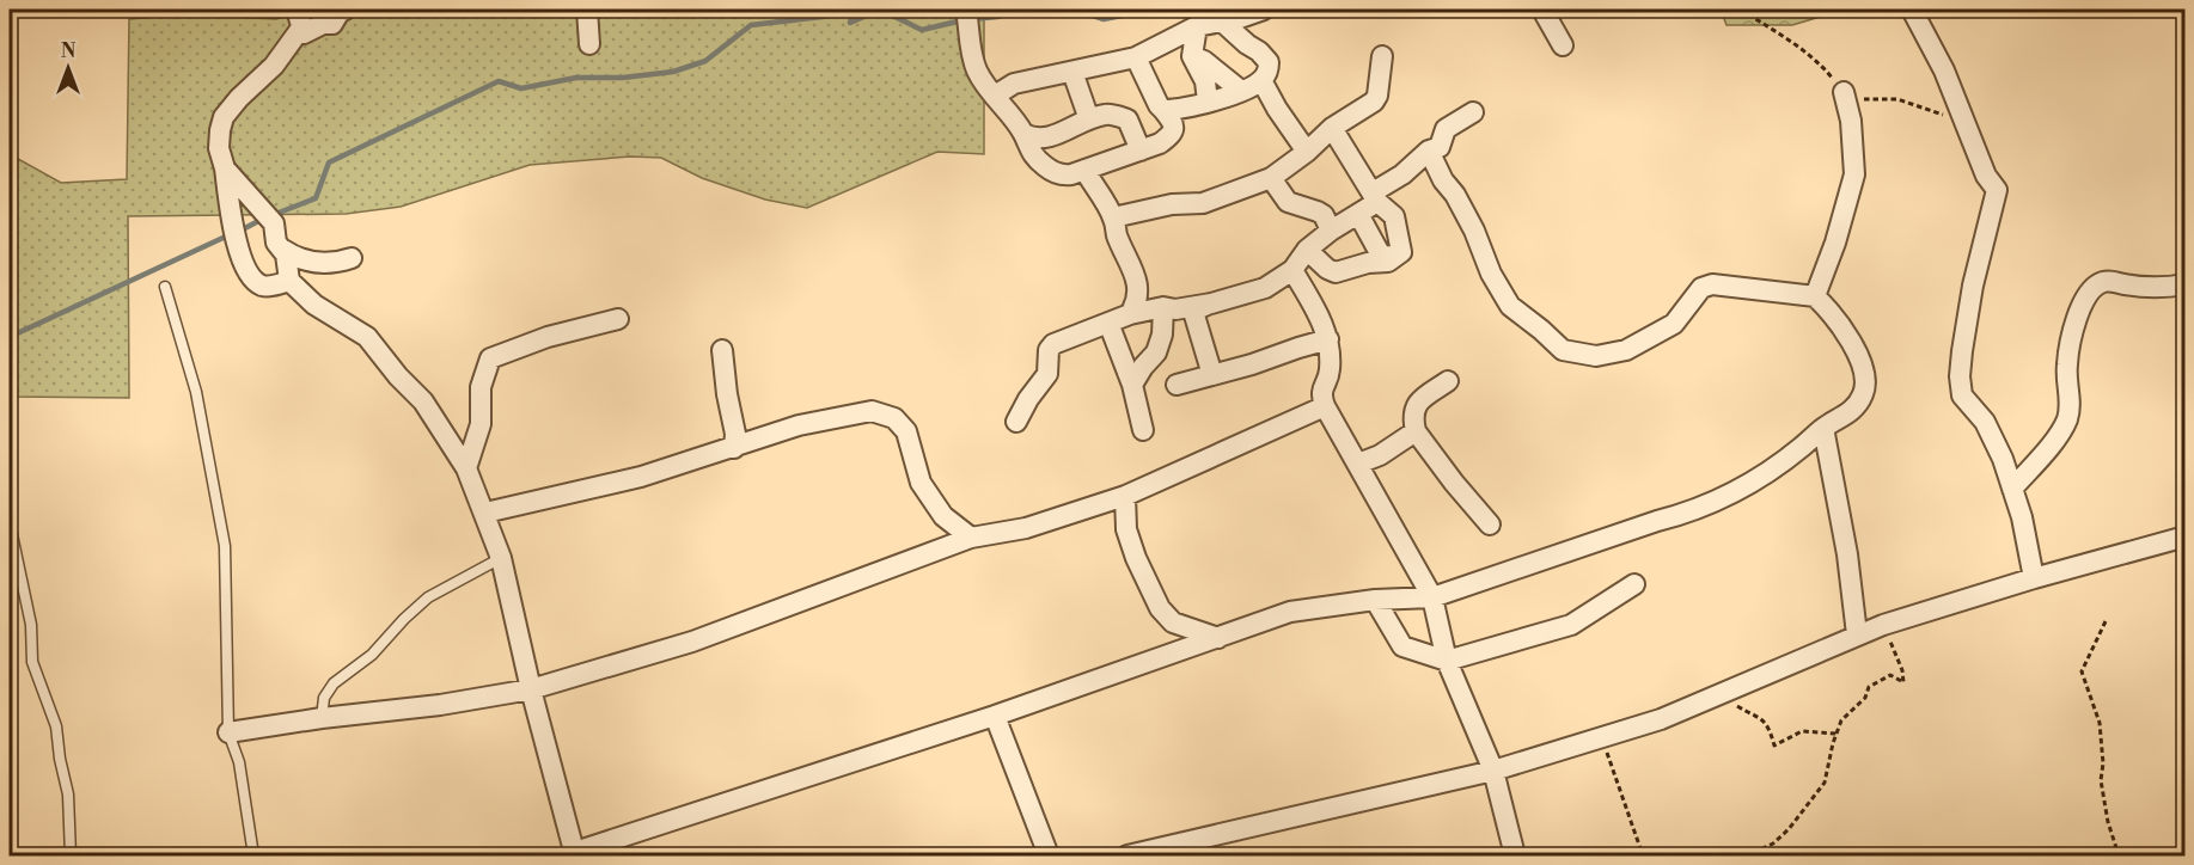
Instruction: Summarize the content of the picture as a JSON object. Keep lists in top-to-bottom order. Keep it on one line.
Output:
{"north":"top"}
